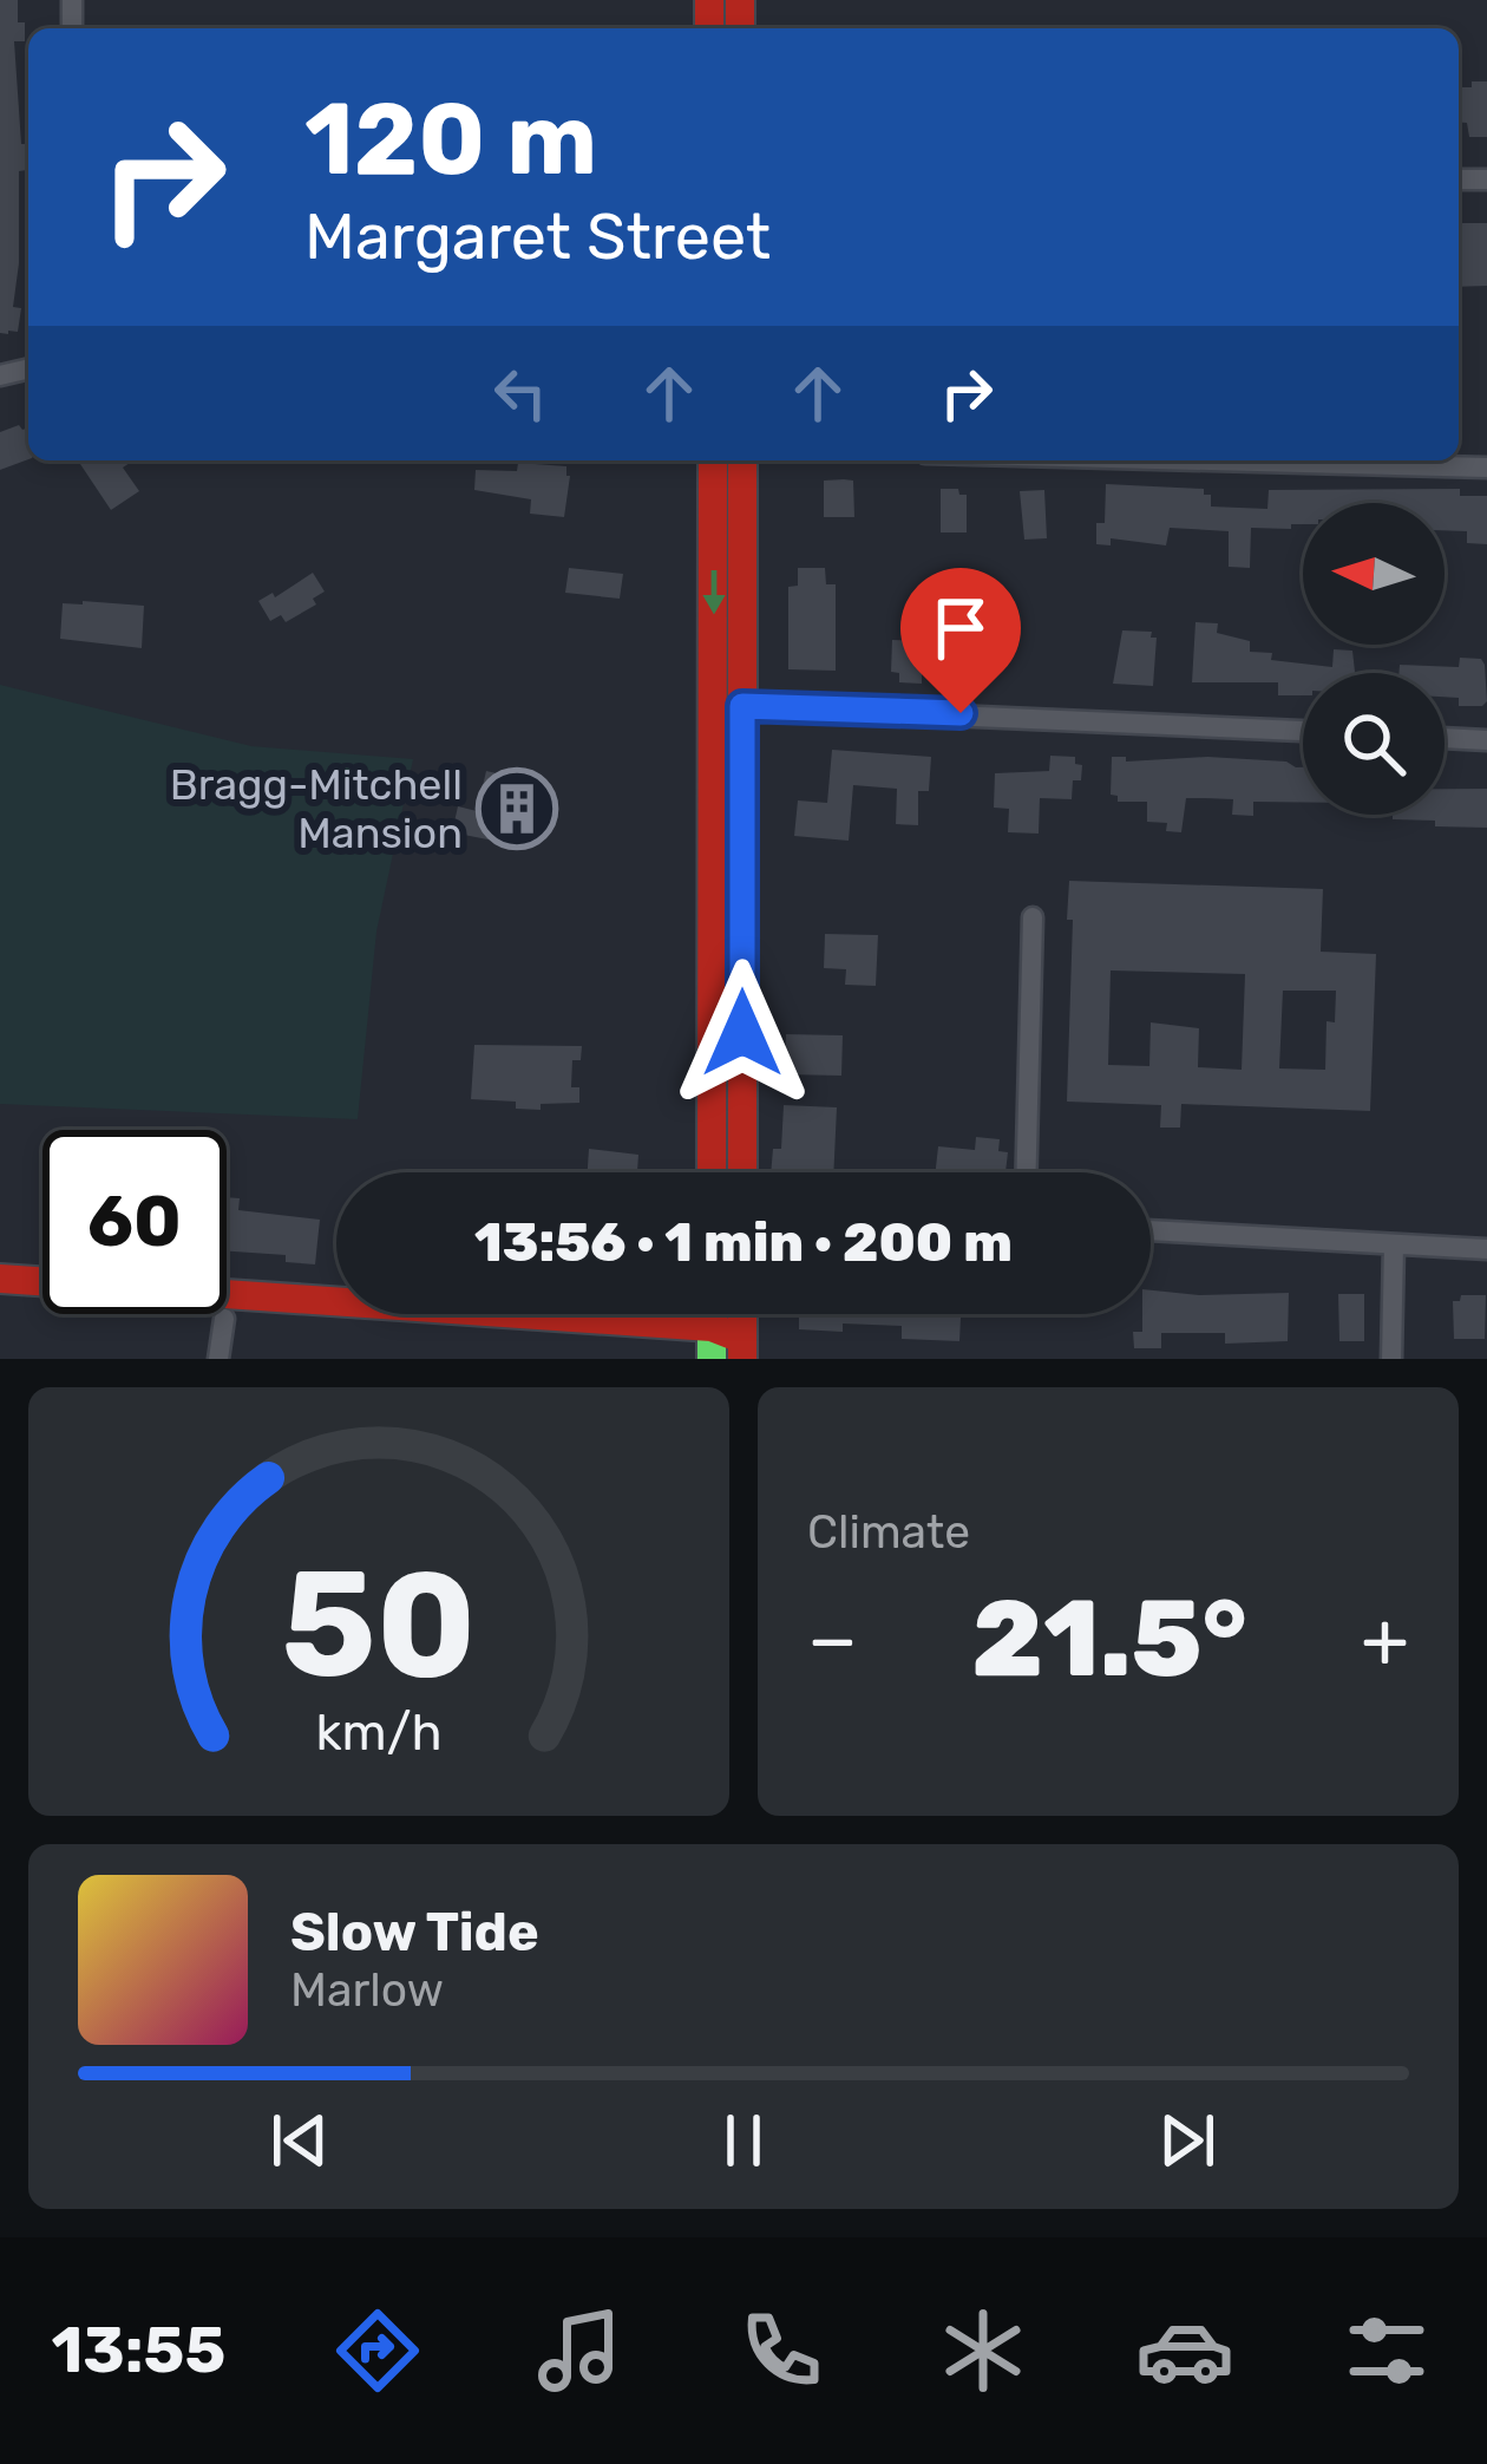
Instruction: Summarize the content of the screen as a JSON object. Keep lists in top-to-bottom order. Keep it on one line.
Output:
{"places":{"building":["Bragg-Mitchell Mansion"]},"north":"left","page":{"turn":["120 m","Margaret Street"],"limit":"60","trip":"13:56 · 1 min · 200 m","tile":"Climate","heat":["−","21.5°","+"],"song":["Slow Tide","Marlow"],"tabs":"13:55","gauge":["50","km/h"]}}
